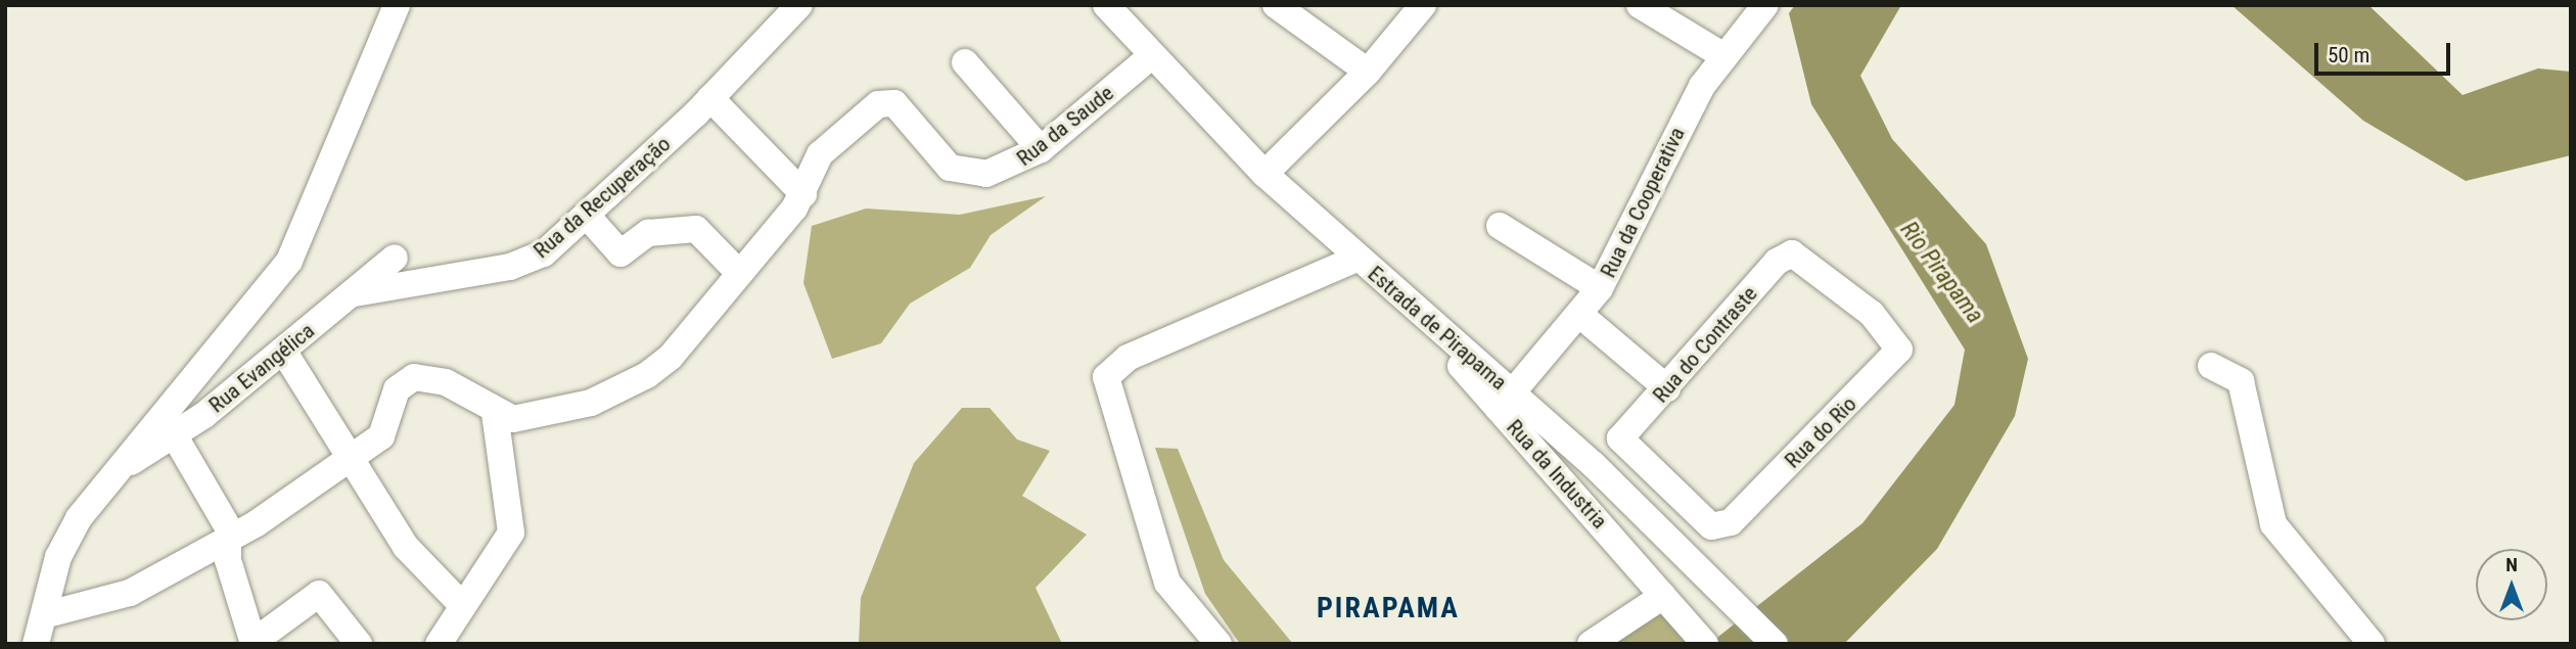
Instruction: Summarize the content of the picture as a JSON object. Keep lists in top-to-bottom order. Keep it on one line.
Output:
{"streets":{"street":["Rua da Saude","Rua da Recuperação","Rua da Cooperativa","Estrada de Pirapama","Rua do Contraste","Rua Evangélica","Rua do Rio","Rua da Industria"]},"crossings":[["Rua da Saude","Estrada de Pirapama"],["Rua da Recuperação","Rua Evangélica"],["Rua da Cooperativa","Estrada de Pirapama"],["Rua da Cooperativa","Rua da Industria"],["Estrada de Pirapama","Rua da Industria"],["Rua do Contraste","Rua do Rio"]],"districts":["PIRAPAMA"],"water":["Rio Pirapama"],"scale_bar":"50 m","north":"top"}
